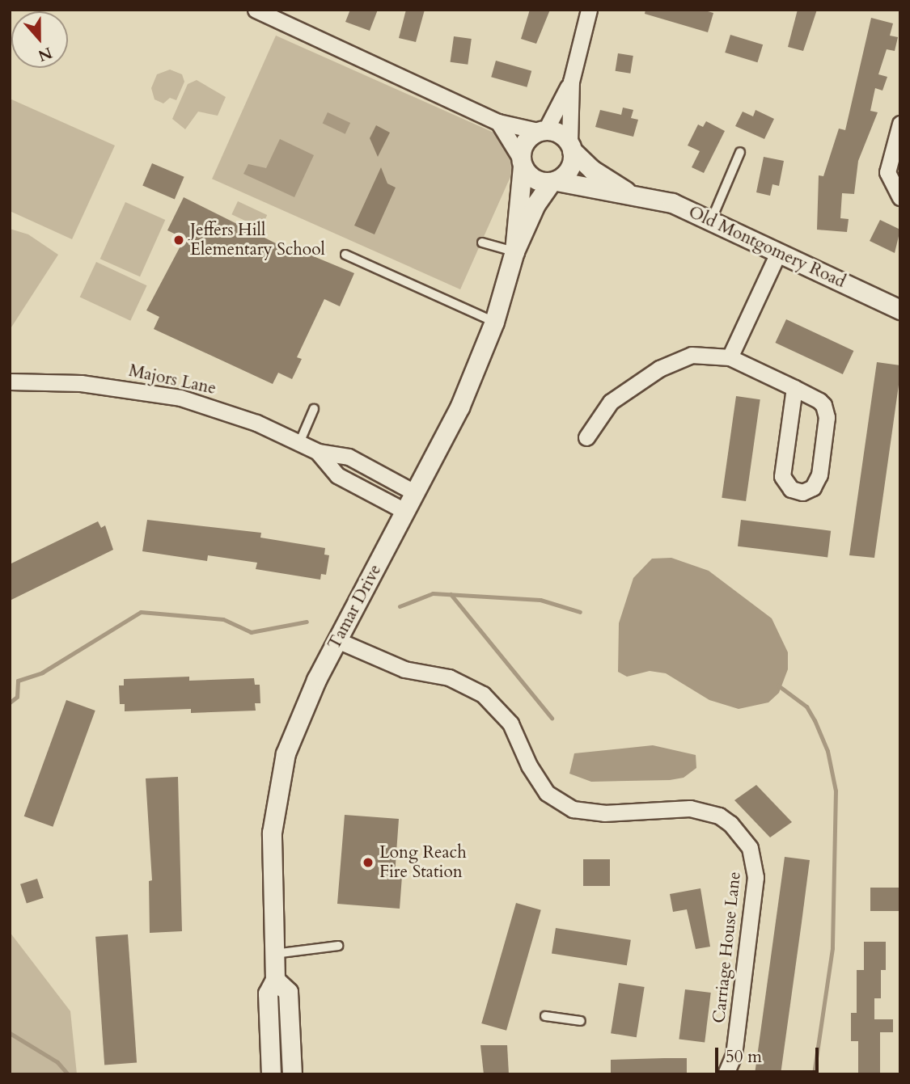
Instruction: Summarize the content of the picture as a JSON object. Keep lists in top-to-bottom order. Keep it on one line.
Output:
{"streets":{"street":["Old Montgomery Road","Majors Lane","Tamar Drive","Carriage House Lane"]},"crossings":[["Old Montgomery Road","Tamar Drive"],["Majors Lane","Tamar Drive"],["Tamar Drive","Carriage House Lane"]],"places":["Jeffers Hill Elementary School","Long Reach Fire Station"],"scale_bar":"50 m","north":"bottom"}
